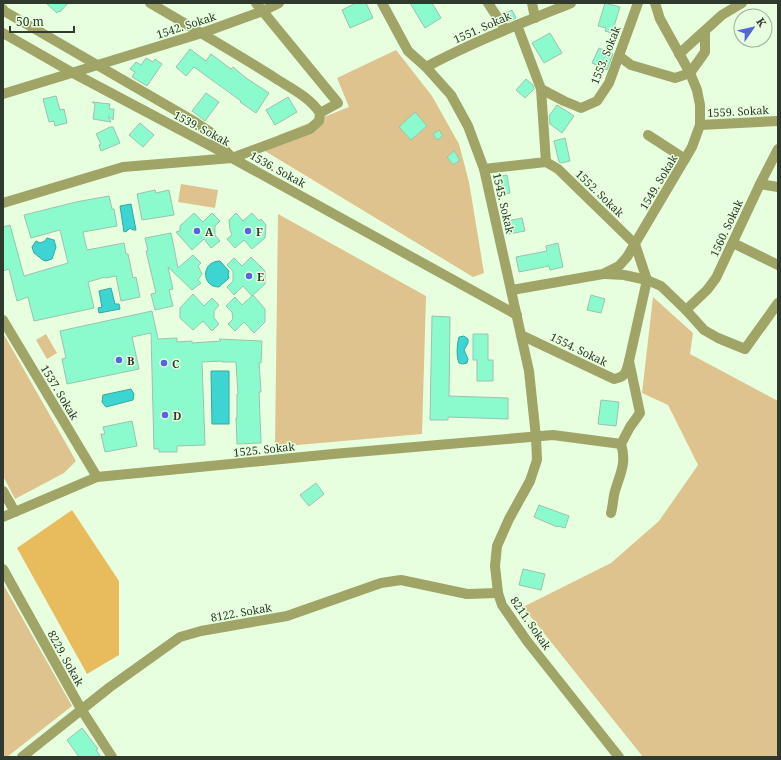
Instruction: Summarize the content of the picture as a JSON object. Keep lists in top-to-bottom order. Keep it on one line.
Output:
{"streets":{"street":["1542. Sokak","1551. Sokak","1553. Sokak","1559. Sokak","1539. Sokak","1536. Sokak","1549. Sokak","1552. Sokak","1545. Sokak","1560. Sokak","1554. Sokak","1537. Sokak","1525. Sokak","8122. Sokak","8211. Sokak","8229. Sokak"]},"crossings":[["1542. Sokak","1539. Sokak"],["1551. Sokak","1545. Sokak"],["1559. Sokak","1549. Sokak"],["1539. Sokak","1536. Sokak"],["1536. Sokak","1545. Sokak"],["1549. Sokak","1552. Sokak"],["1549. Sokak","1545. Sokak"],["1545. Sokak","1554. Sokak"],["1545. Sokak","1525. Sokak"],["1545. Sokak","8211. Sokak"],["1537. Sokak","1525. Sokak"],["1525. Sokak","8211. Sokak"],["8122. Sokak","8211. Sokak"],["8122. Sokak","8229. Sokak"]],"places":["A","F","E","B","C","D"],"scale_bar":"50 m","north":"top right"}
